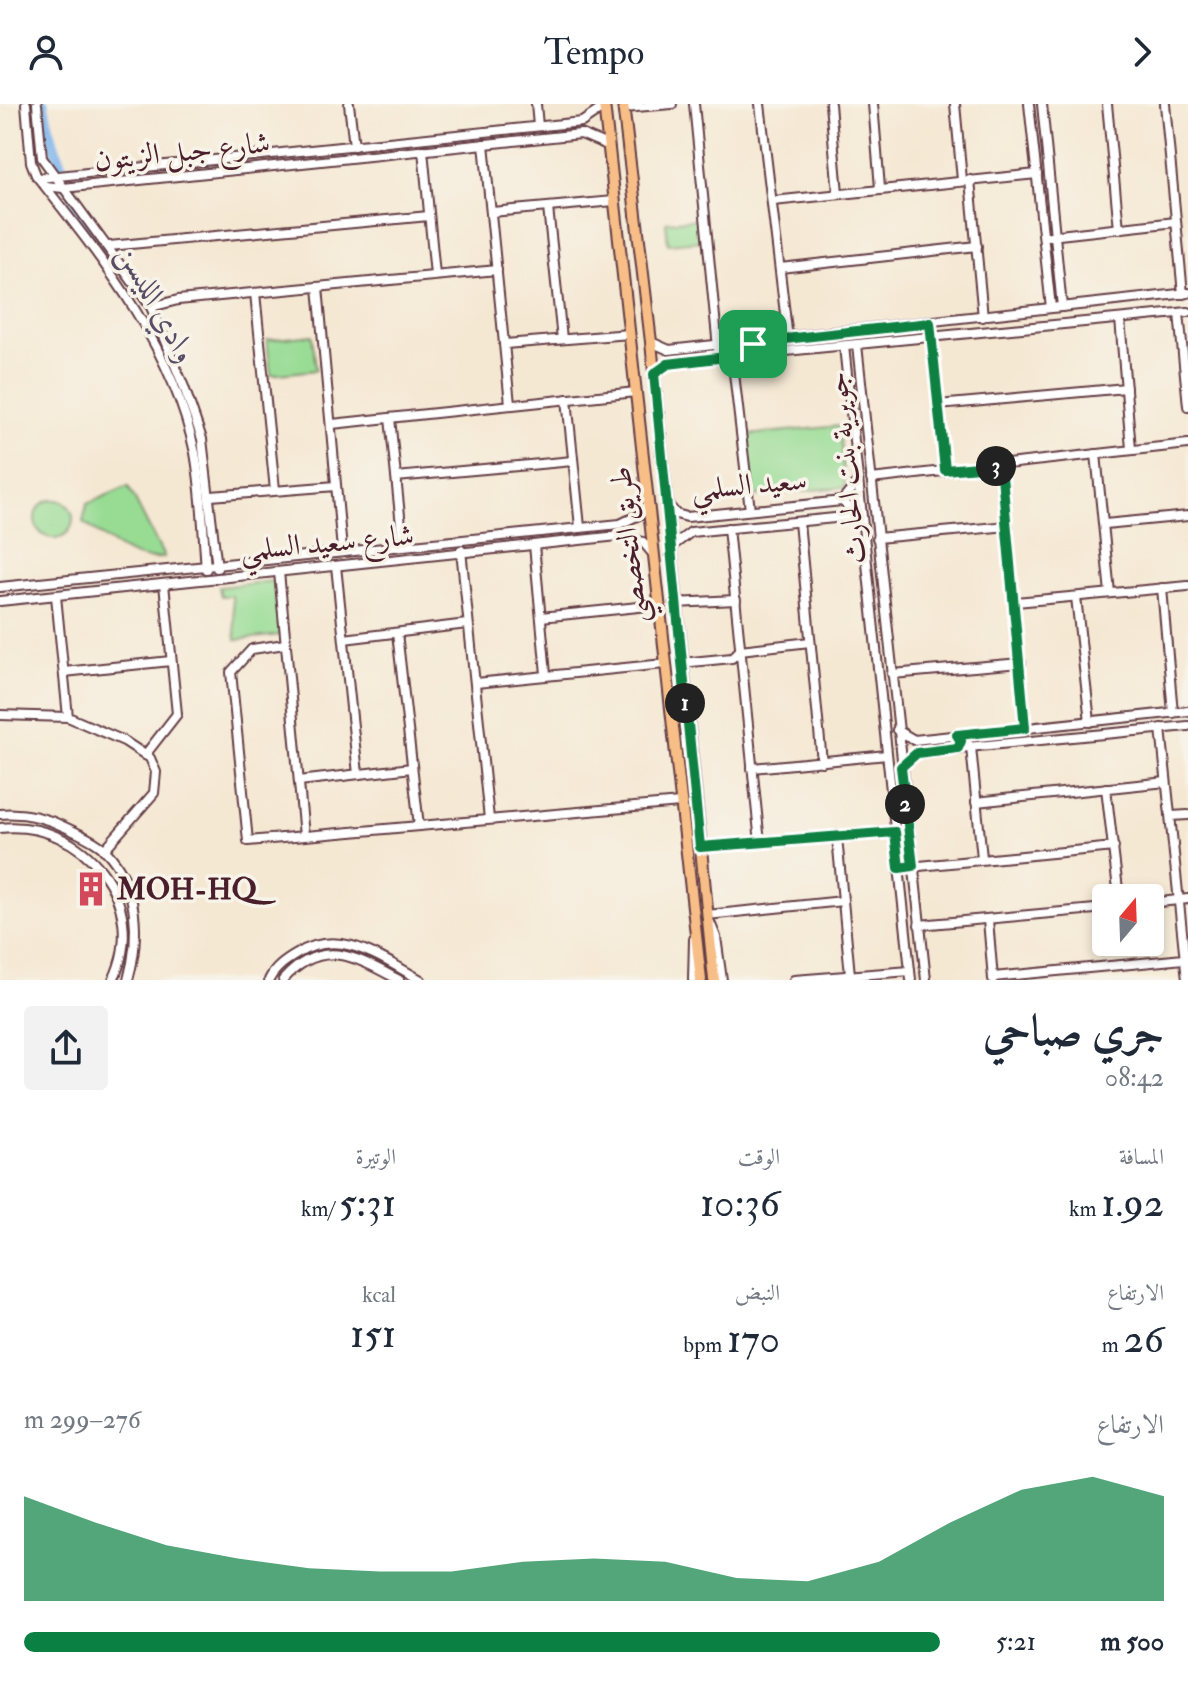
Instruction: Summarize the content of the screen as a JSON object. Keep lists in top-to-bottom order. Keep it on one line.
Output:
{"streets":{"main road":["طريق التخصصي"],"street":["شارع جبل الزيتون","جويرية بنت الحارث","سعيد السلمي","شارع سعيد السلمي"]},"crossings":[["شارع جبل الزيتون","طريق التخصصي"],["جويرية بنت الحارث","سعيد السلمي"],["سعيد السلمي","طريق التخصصي"]],"water":["وادي الليسن"],"places":{"building":["MOH-HQ"]},"north":"top","page":{"header":"Tempo","pins":["3","1","2"],"heading":["جري صباحي","08:42"],"stats":[["المسافة","1.92 km"],["الوقت","10:36"],["الوتيرة","5:31 /km"],["الارتفاع","26 m"],["النبض","170 bpm"],["kcal","151"]],"chart":["الارتفاع","276–299 m"],"list":[{"name":"500 m","note":"5:21"}]}}
